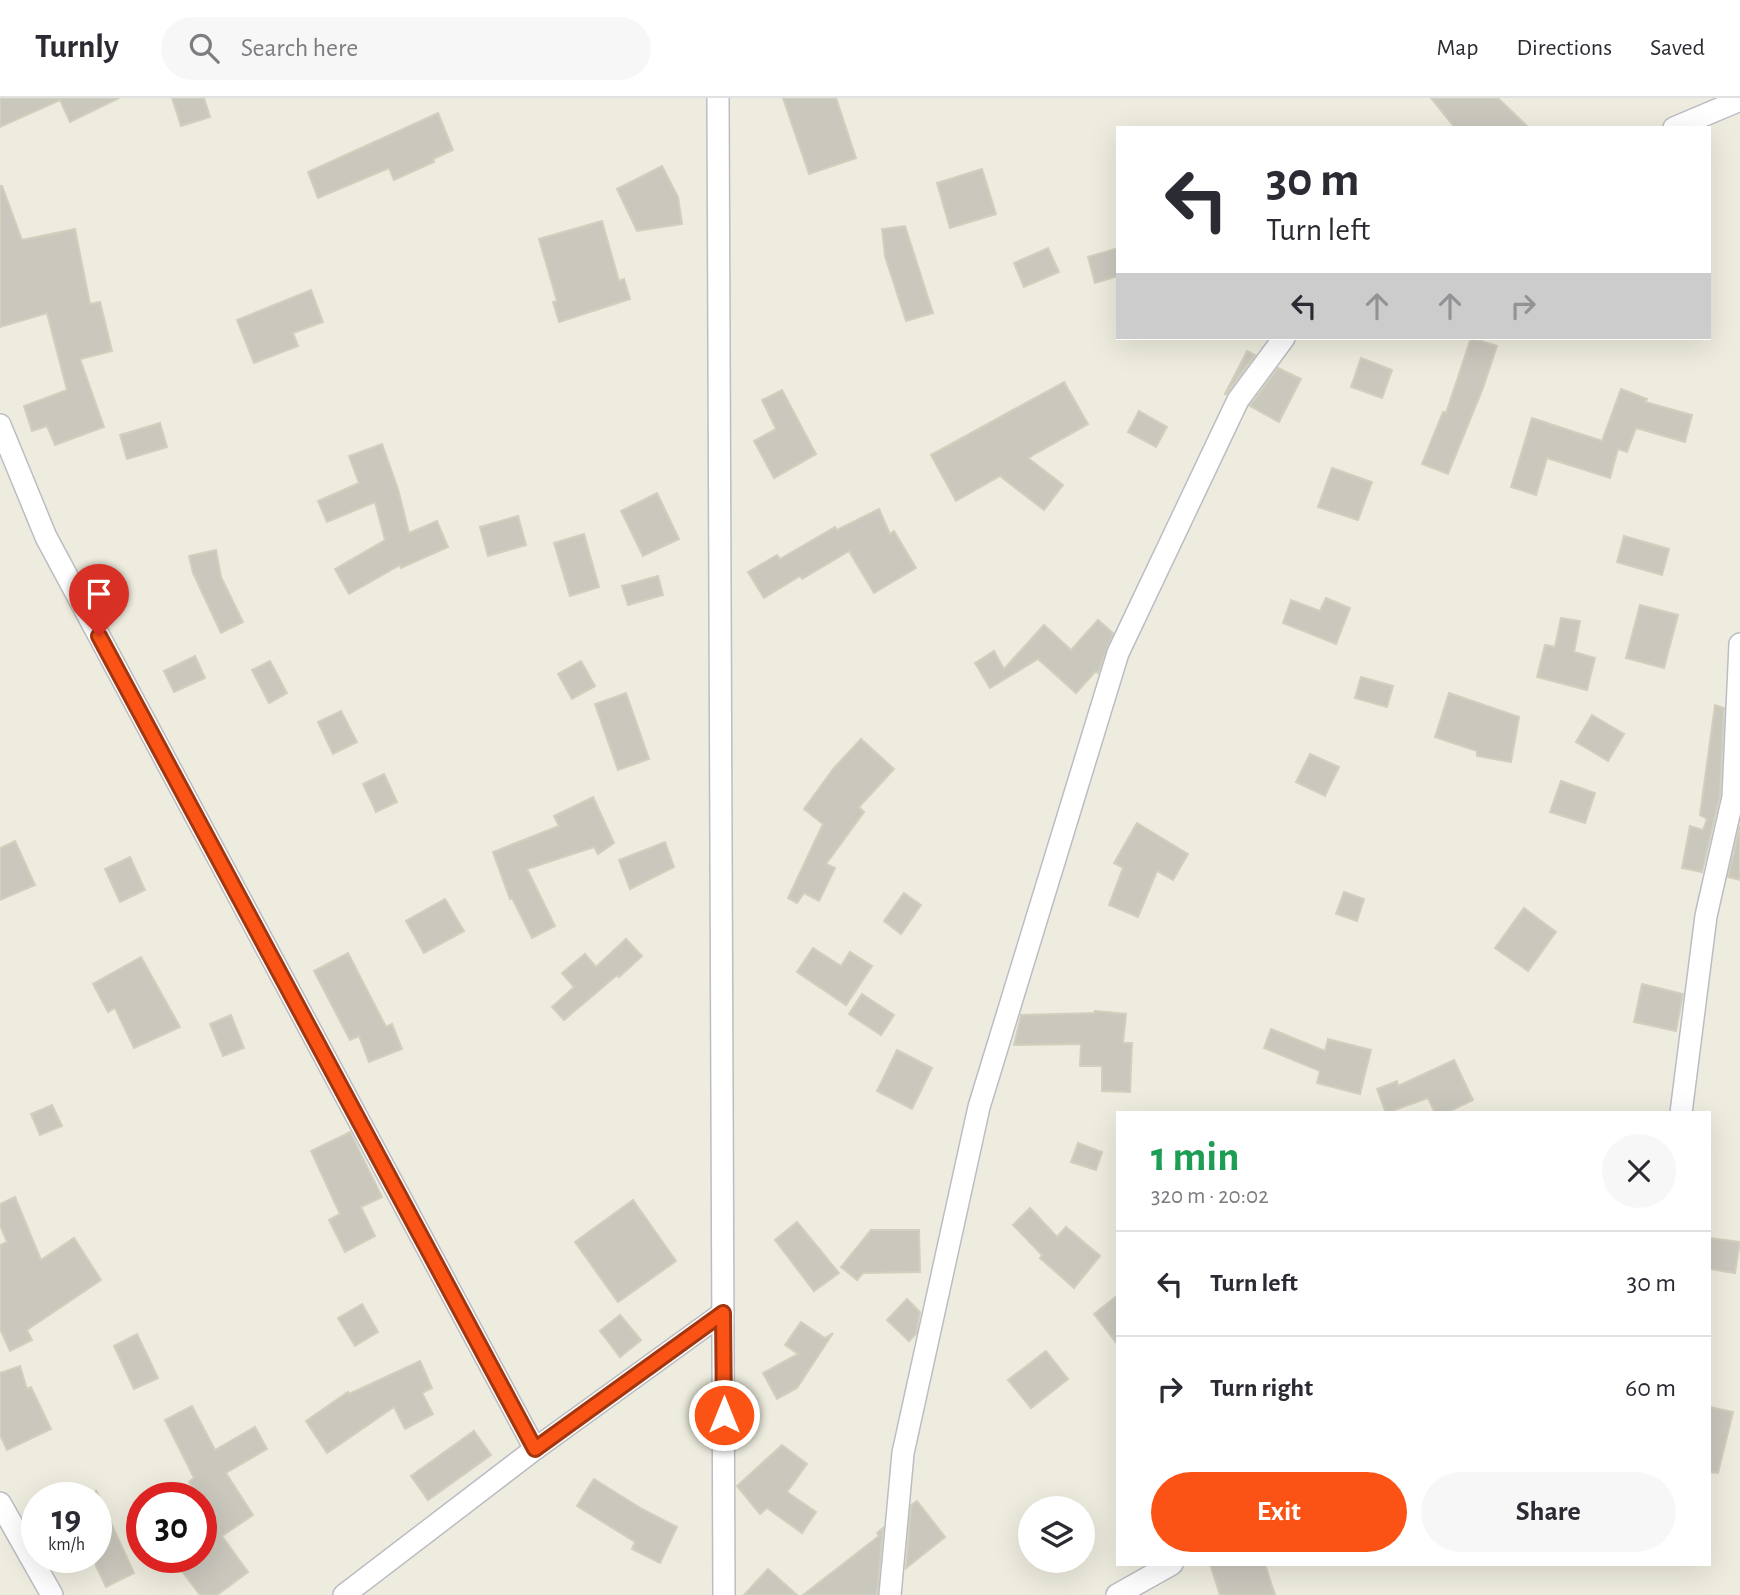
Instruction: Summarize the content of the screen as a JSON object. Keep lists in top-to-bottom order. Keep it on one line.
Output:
{"page":{"header":"Turnly","search":"Search here","nav":["Map","Directions","Saved"],"turn":["30 m","Turn left"],"heading":["1 min","320 m · 20:02"],"list":[{"name":"Turn left","value":"30 m"},{"name":"Turn right","value":"60 m"}],"buttons":["Exit","Share"],"speed":"19 km/h","limit":"30"}}
